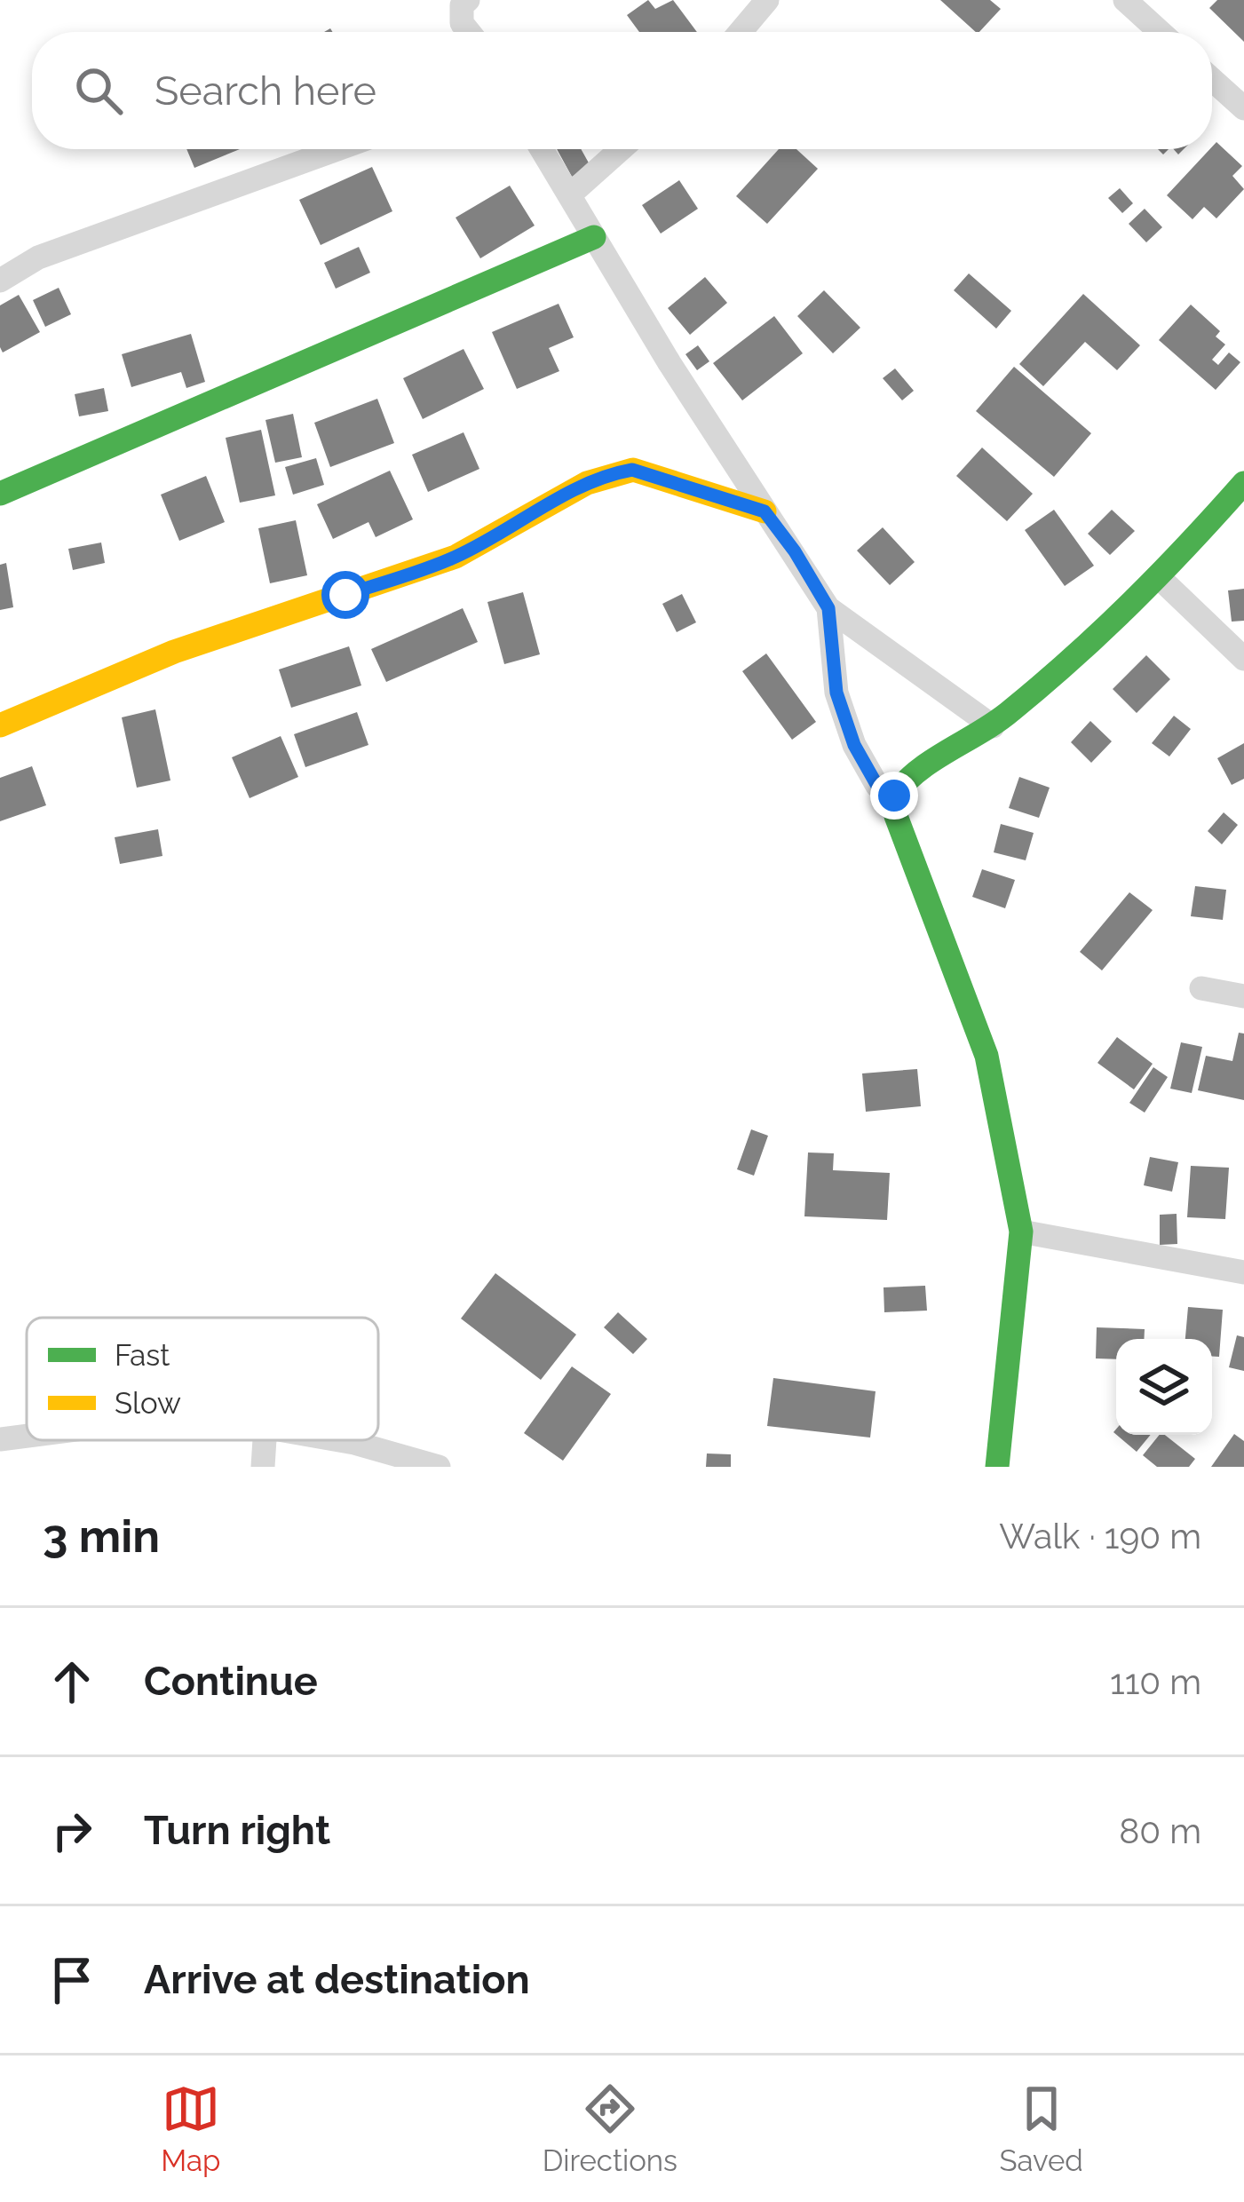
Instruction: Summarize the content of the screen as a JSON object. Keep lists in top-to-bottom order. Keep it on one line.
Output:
{"legend":["Fast","Slow"],"page":{"search":"Search here","heading":["3 min","Walk · 190 m"],"list":[["Continue","110 m"],["Turn right","80 m"],"Arrive at destination"],"nav":["Map","Directions","Saved"]}}
